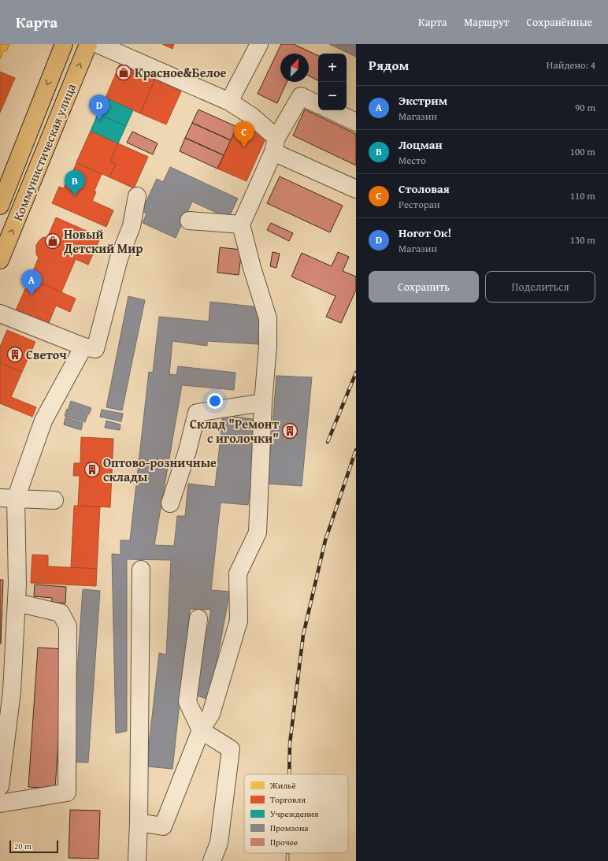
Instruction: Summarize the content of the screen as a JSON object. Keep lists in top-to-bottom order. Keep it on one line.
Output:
{"streets":{"main road":["Коммунистическая улица"]},"places":{"shop":["Красное&Белое","Новый Детский Мир"],"building":["Светоч","Склад \"Ремонт с иголочки\"","Оптово-розничные склады"]},"legend":["Жильё","Торговля","Учреждения","Промзона","Прочее"],"scale_bar":"20 m","north":"top right","page":{"header":"Карта","nav":["Карта","Маршрут","Сохранённые"],"heading":["Рядом","Найдено: 4"],"map_buttons":["+","−"],"list":[{"mark":"A","name":"Экстрим","note":"Магазин","value":"90 m"},{"mark":"B","name":"Лоцман","note":"Место","value":"100 m"},{"mark":"C","name":"Столовая","note":"Ресторан","value":"110 m"},{"mark":"D","name":"Ногот Ок!","note":"Магазин","value":"130 m"}],"pins":["D","C","B","A"],"buttons":["Сохранить","Поделиться"],"scale":"20 m"}}
